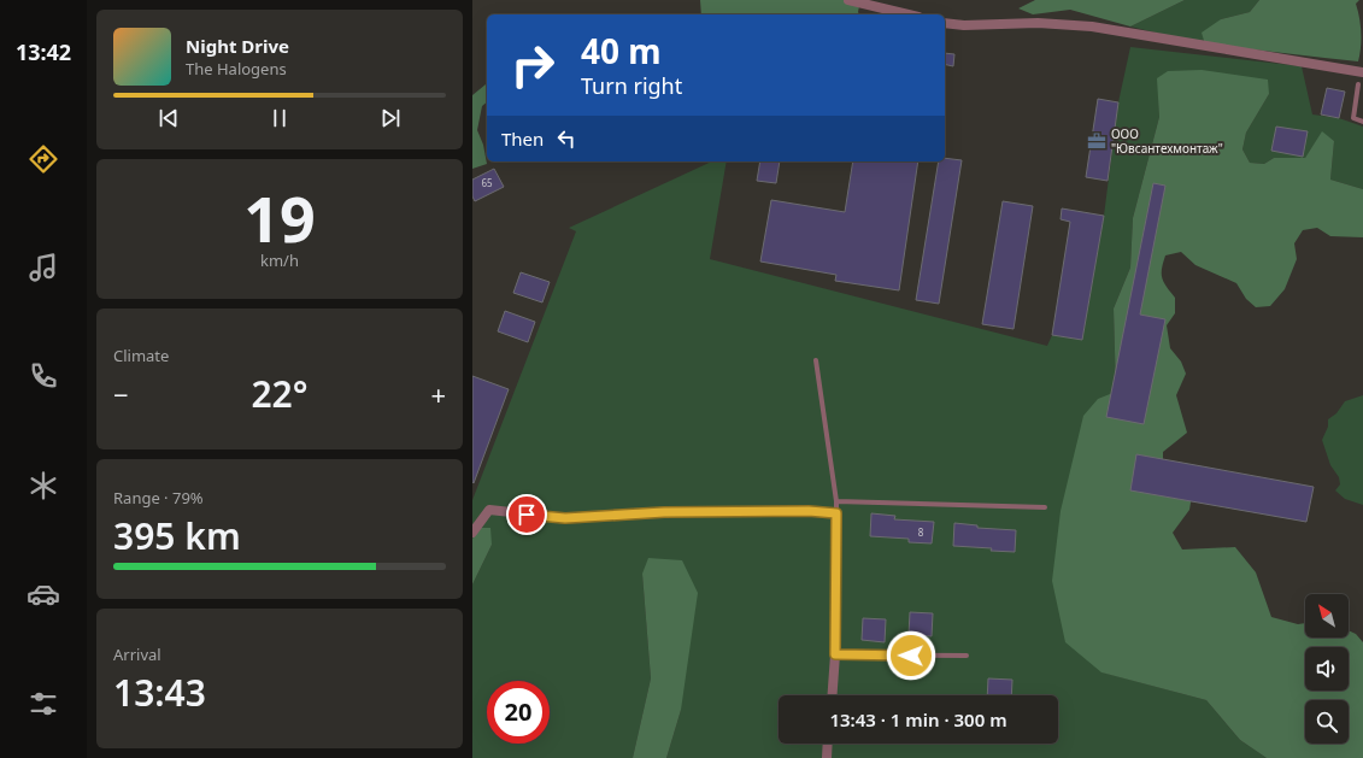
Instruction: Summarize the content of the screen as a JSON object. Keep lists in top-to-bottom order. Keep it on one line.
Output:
{"places":{"office":["ООО \"Ювсантехмонтаж\""]},"house_numbers":["65","8"],"north":"top left","page":{"tabs":"13:42","turn":["40 m","Turn right"],"song":["Night Drive","The Halogens"],"then":"Then","tile":[["19","km/h"],"Climate",["Range · 79%","395 km"],["Arrival","13:43"]],"heat":["−","22°","+"],"limit":"20","trip":"13:43 · 1 min · 300 m"}}
